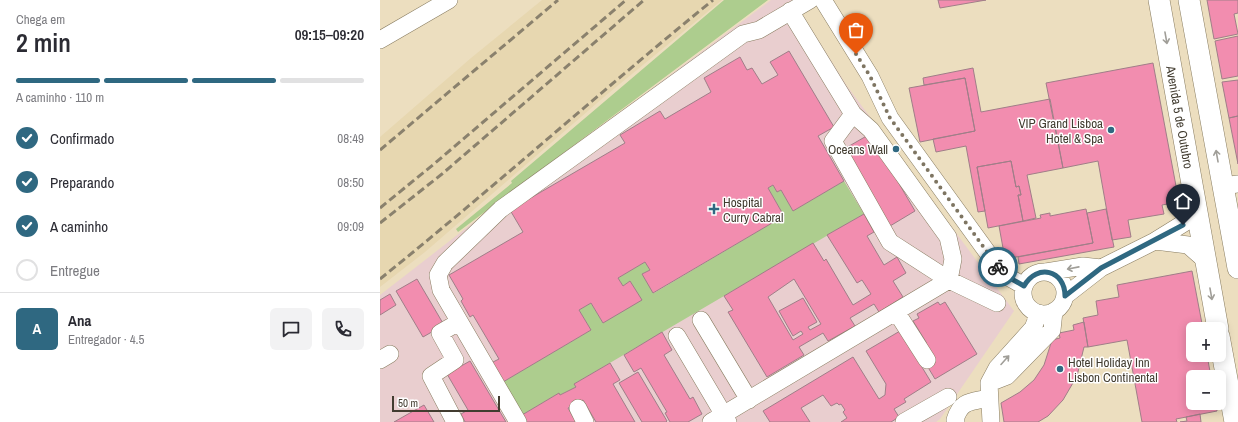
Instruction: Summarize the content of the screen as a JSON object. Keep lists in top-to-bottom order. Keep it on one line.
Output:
{"streets":{"main road":["Avenida 5 de Outubro"]},"places":{"other":["VIP Grand Lisboa Hotel & Spa","Oceans Wall","Hotel Holiday Inn Lisbon Continental"],"health":["Hospital Curry Cabral"]},"scale_bar":"50 m","page":{"heading":["2 min","Chega em","09:15–09:20"],"panel":["Ana","Entregador · 4.5"],"bar":"A caminho · 110 m","list":[["Confirmado","08:49"],["Preparando","08:50"],["A caminho","09:09"],"Entregue"],"round":"A","map_buttons":["+","−"],"scale":"50 m"}}
